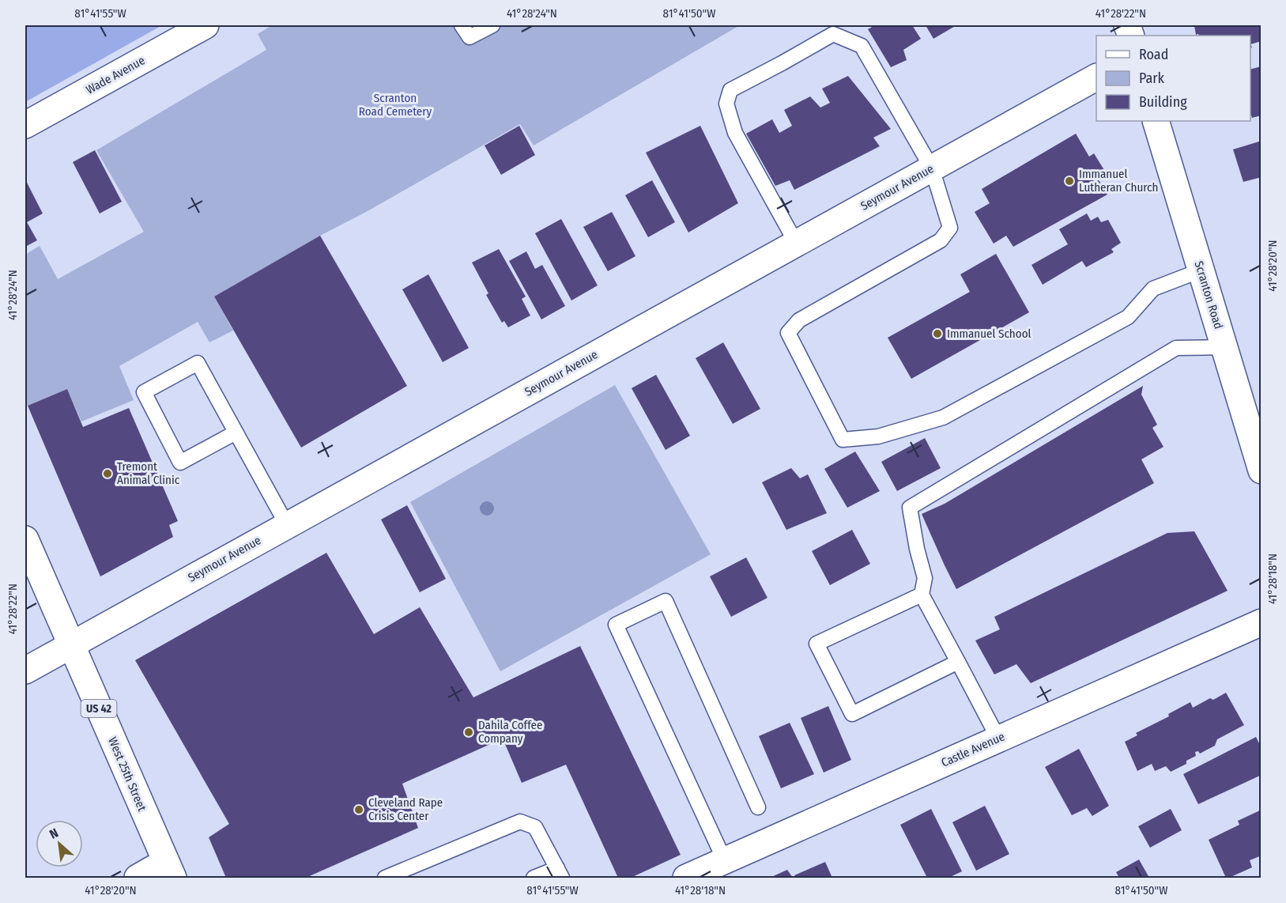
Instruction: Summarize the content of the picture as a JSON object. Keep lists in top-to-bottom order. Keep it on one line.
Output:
{"streets":{"street":["Wade Avenue","Seymour Avenue","Scranton Road","US 42","Castle Avenue","West 25th Street"]},"crossings":[["Seymour Avenue","West 25th Street"]],"parks":["Scranton Road Cemetery"],"places":["Immanuel Lutheran Church","Immanuel School","Tremont Animal Clinic","Dahila Coffee Company","Cleveland Rape Crisis Center"],"legend":["Road","Park","Building"],"north":"top left","coordinates":["81°41'55\"W","41°28'24\"N","81°41'50\"W","41°28'22\"N","41°28'20\"N","41°28'18\"N"]}
